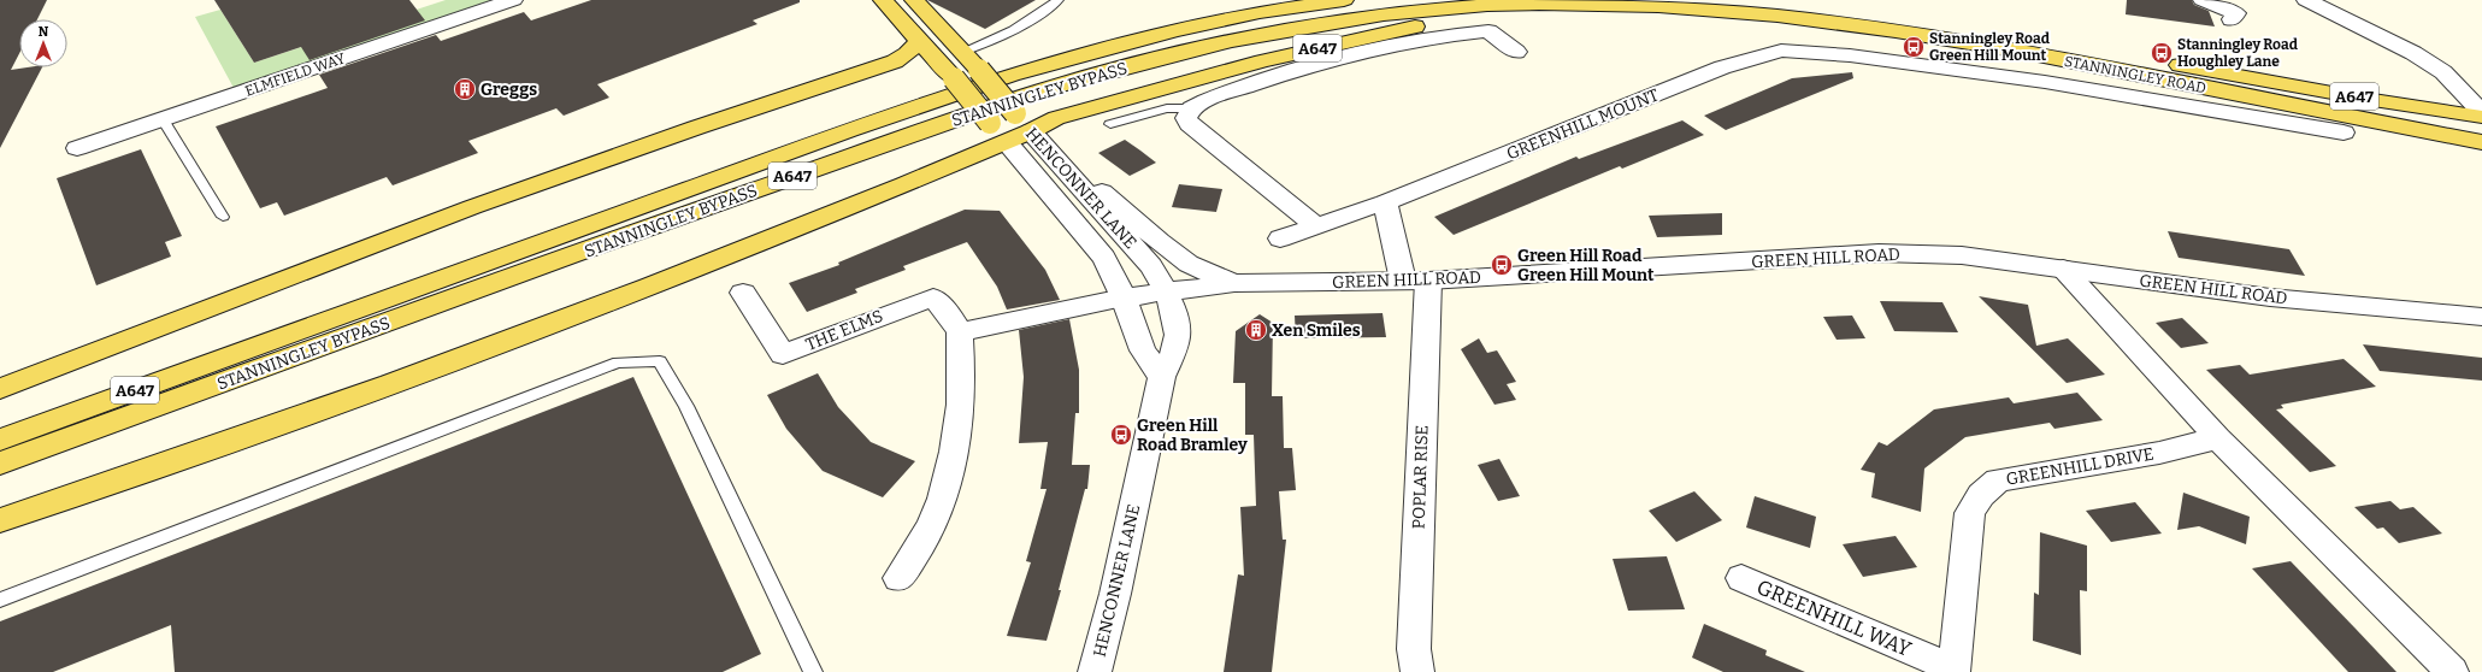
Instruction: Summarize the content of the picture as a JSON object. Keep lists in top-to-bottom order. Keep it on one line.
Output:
{"streets":{"main road":["A647","STANNINGLEY ROAD","STANNINGLEY BYPASS","HENCONNER LANE"],"street":["ELMFIELD WAY","GREENHILL MOUNT","GREEN HILL ROAD","THE ELMS","GREENHILL DRIVE","POPLAR RISE","GREENHILL WAY"]},"crossings":[["A647","STANNINGLEY ROAD"],["A647","STANNINGLEY BYPASS"],["A647","HENCONNER LANE"],["STANNINGLEY ROAD","STANNINGLEY BYPASS"],["STANNINGLEY ROAD","GREENHILL MOUNT"],["HENCONNER LANE","GREEN HILL ROAD"],["GREEN HILL ROAD","POPLAR RISE"],["GREENHILL DRIVE","GREENHILL WAY"]],"places":{"bus stop":["Stanningley Road Green Hill Mount","Stanningley Road Houghley Lane","Green Hill Road Green Hill Mount","Green Hill Road Bramley"],"building":["Greggs","Xen Smiles"]},"north":"top"}
